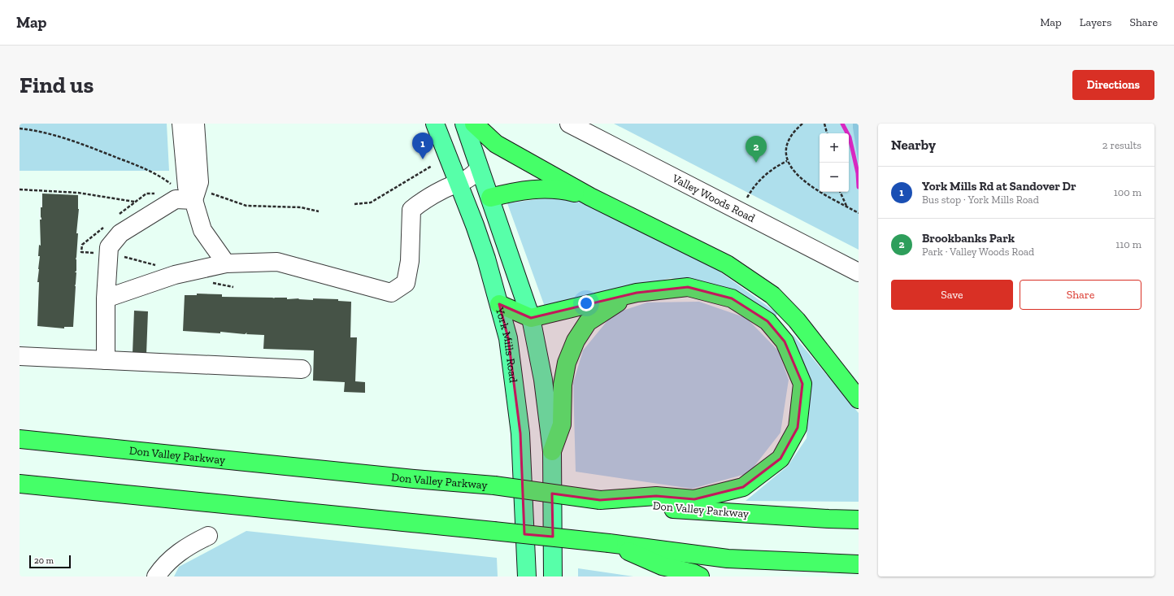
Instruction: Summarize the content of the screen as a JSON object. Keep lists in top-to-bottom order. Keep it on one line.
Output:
{"streets":{"highway":["Don Valley Parkway"],"main road":["York Mills Road"],"street":["Valley Woods Road"]},"scale_bar":"20 m","page":{"header":"Map","nav":["Map","Layers","Share"],"buttons":["Directions",["Save","Share"]],"title":"Find us","heading":["Nearby","2 results"],"pins":["1","2"],"map_buttons":["+","−"],"list":[{"mark":"1","name":"York Mills Rd at Sandover Dr","note":"Bus stop · York Mills Road","value":"100 m"},{"mark":"2","name":"Brookbanks Park","note":"Park · Valley Woods Road","value":"110 m"}],"scale":"20 m"}}
